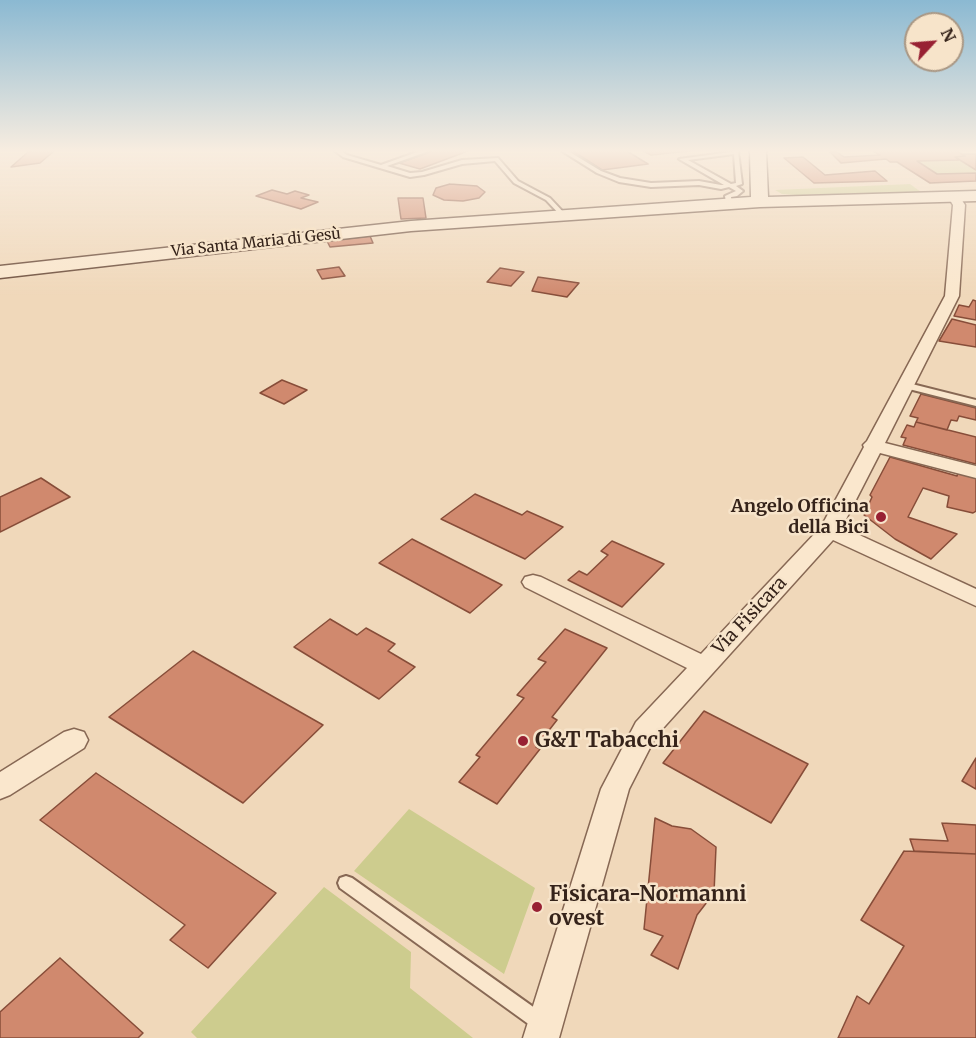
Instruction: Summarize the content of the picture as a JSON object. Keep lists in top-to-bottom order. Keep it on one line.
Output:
{"streets":{"main road":["Via Santa Maria di Gesù"],"street":["Via Fisicara"]},"places":["Angelo Officina della Bici","G&T Tabacchi","Fisicara-Normanni ovest"],"north":"top right"}
